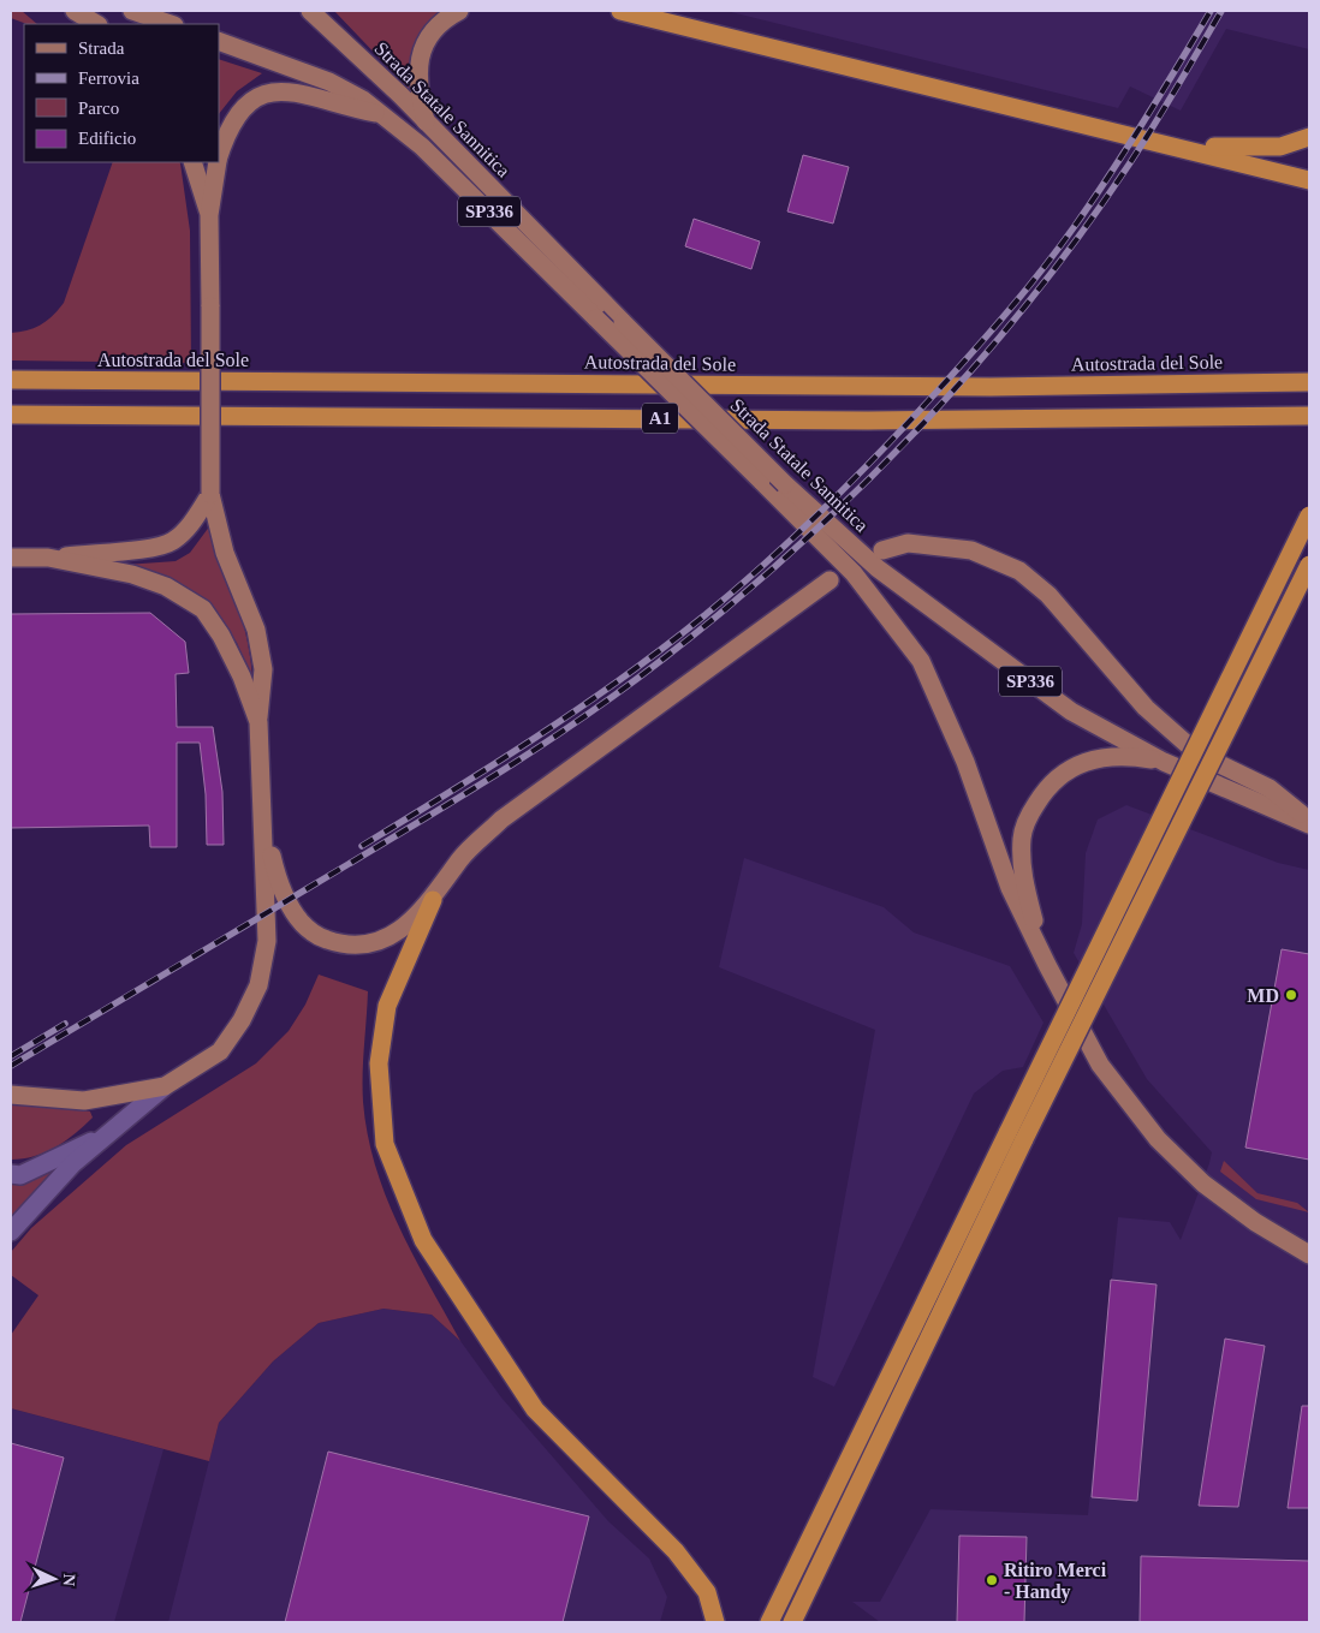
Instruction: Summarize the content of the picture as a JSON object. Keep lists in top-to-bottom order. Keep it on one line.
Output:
{"streets":{"highway":["Autostrada del Sole","A1"],"main road":["Strada Statale Sannitica","SP336"]},"crossings":[["Strada Statale Sannitica","SP336"]],"places":["MD","Ritiro Merci - Handy"],"legend":["Strada","Ferrovia","Parco","Edificio"],"north":"right"}
